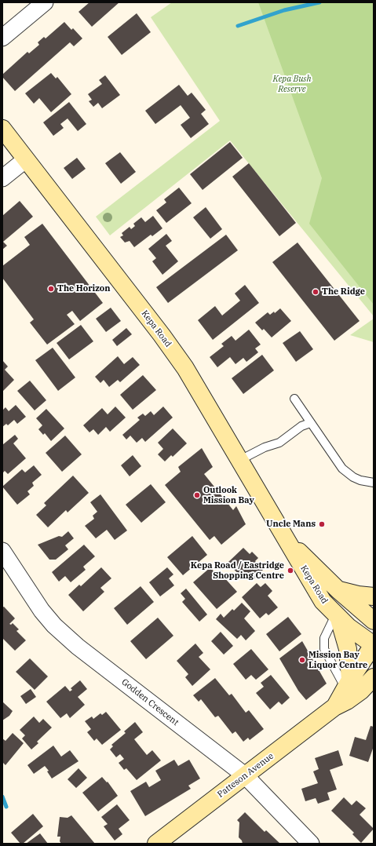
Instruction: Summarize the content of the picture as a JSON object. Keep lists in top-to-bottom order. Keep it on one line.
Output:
{"streets":{"main road":["Kepa Road","Patteson Avenue"],"street":["Godden Crescent"]},"crossings":[["Kepa Road","Patteson Avenue"],["Godden Crescent","Patteson Avenue"]],"parks":["Kepa Bush Reserve"],"places":["The Horizon","The Ridge","Outlook Mission Bay","Uncle Mans","Kepa Road / Eastridge Shopping Centre","Mission Bay Liquor Centre"]}
